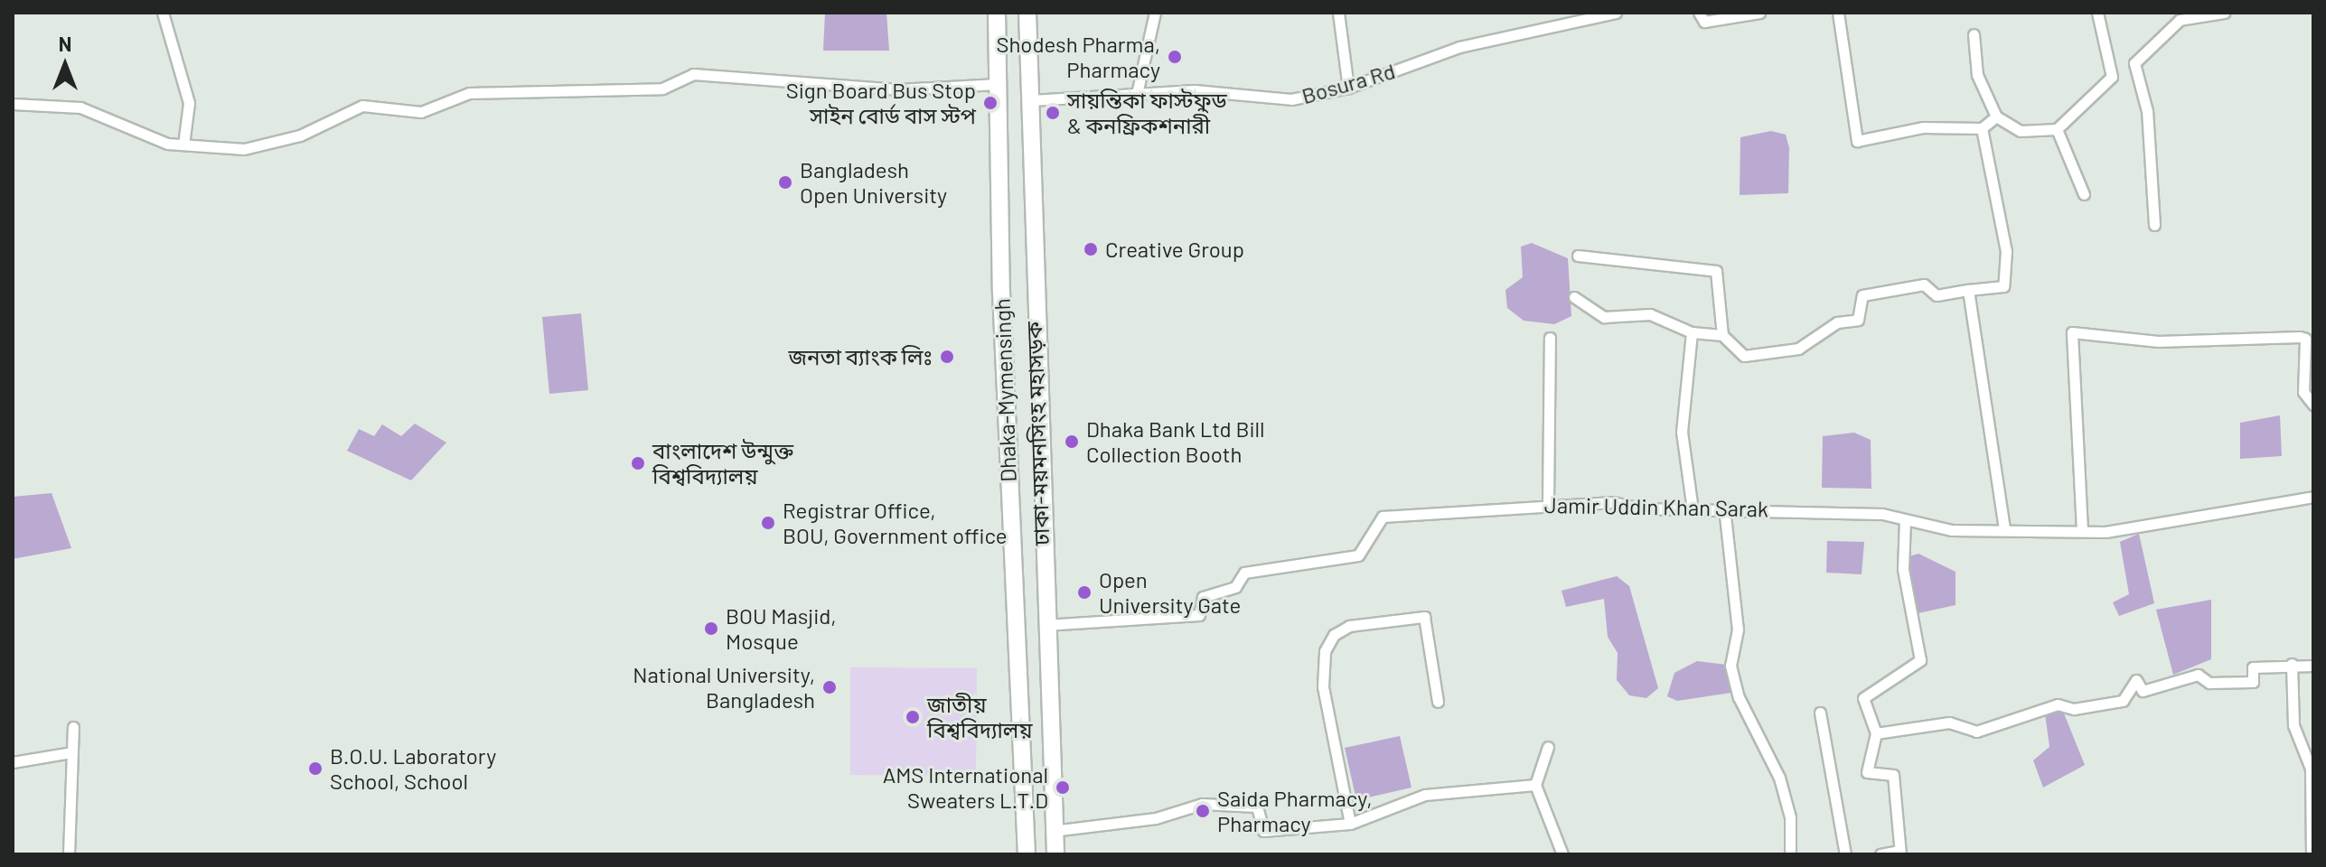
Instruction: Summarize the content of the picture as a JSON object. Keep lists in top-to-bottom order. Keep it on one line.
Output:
{"streets":{"highway":["Dhaka-Mymensingh","ঢাকা-ময়মনসিংহ মহাসড়ক"],"street":["Bosura Rd","Jamir Uddin Khan Sarak"]},"crossings":[["Bosura Rd","ঢাকা-ময়মনসিংহ মহাসড়ক"],["ঢাকা-ময়মনসিংহ মহাসড়ক","Jamir Uddin Khan Sarak"]],"places":["Shodesh Pharma, Pharmacy","Sign Board Bus Stop সাইন বোর্ড বাস স্টপ","সায়ন্তিকা ফাস্টফুড & কনফ্রিকশনারী","Bangladesh Open University","Creative Group","জনতা ব্যাংক লিঃ","Dhaka Bank Ltd Bill Collection Booth","বাংলাদেশ উন্মুক্ত বিশ্ববিদ্যালয়","Registrar Office, BOU, Government office","Open University Gate","BOU Masjid, Mosque","National University, Bangladesh","জাতীয় বিশ্ববিদ্যালয়","B.O.U. Laboratory School, School","AMS International Sweaters L.T.D","Saida Pharmacy, Pharmacy"],"north":"top"}
